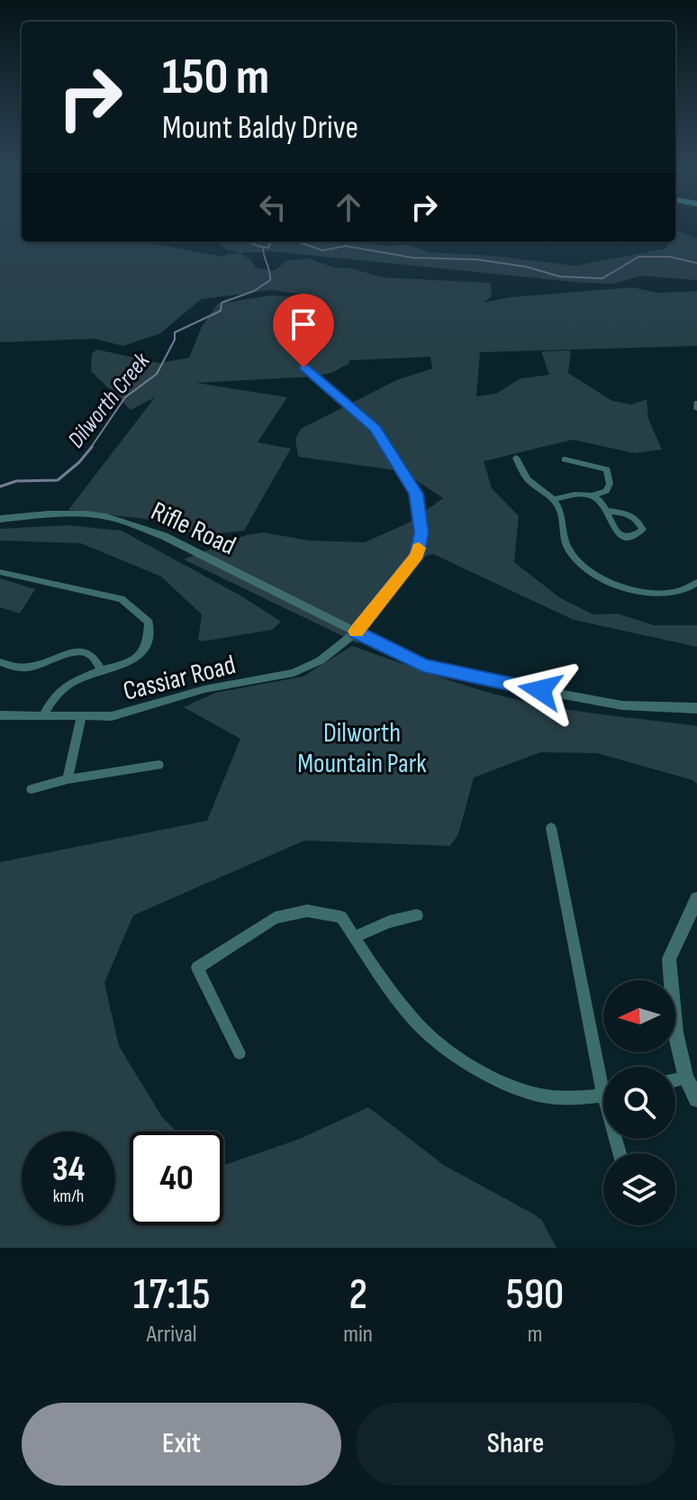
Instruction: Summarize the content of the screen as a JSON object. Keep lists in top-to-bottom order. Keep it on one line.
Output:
{"streets":{"street":["Rifle Road","Cassiar Road"]},"crossings":[["Rifle Road","Cassiar Road"]],"water":["Dilworth Creek"],"parks":["Dilworth Mountain Park"],"north":"left","page":{"turn":["150 m","Mount Baldy Drive"],"speed":"34 km/h","limit":"40","eta":["17:15","Arrival","2","min","590","m"],"buttons":["Exit","Share"]}}
